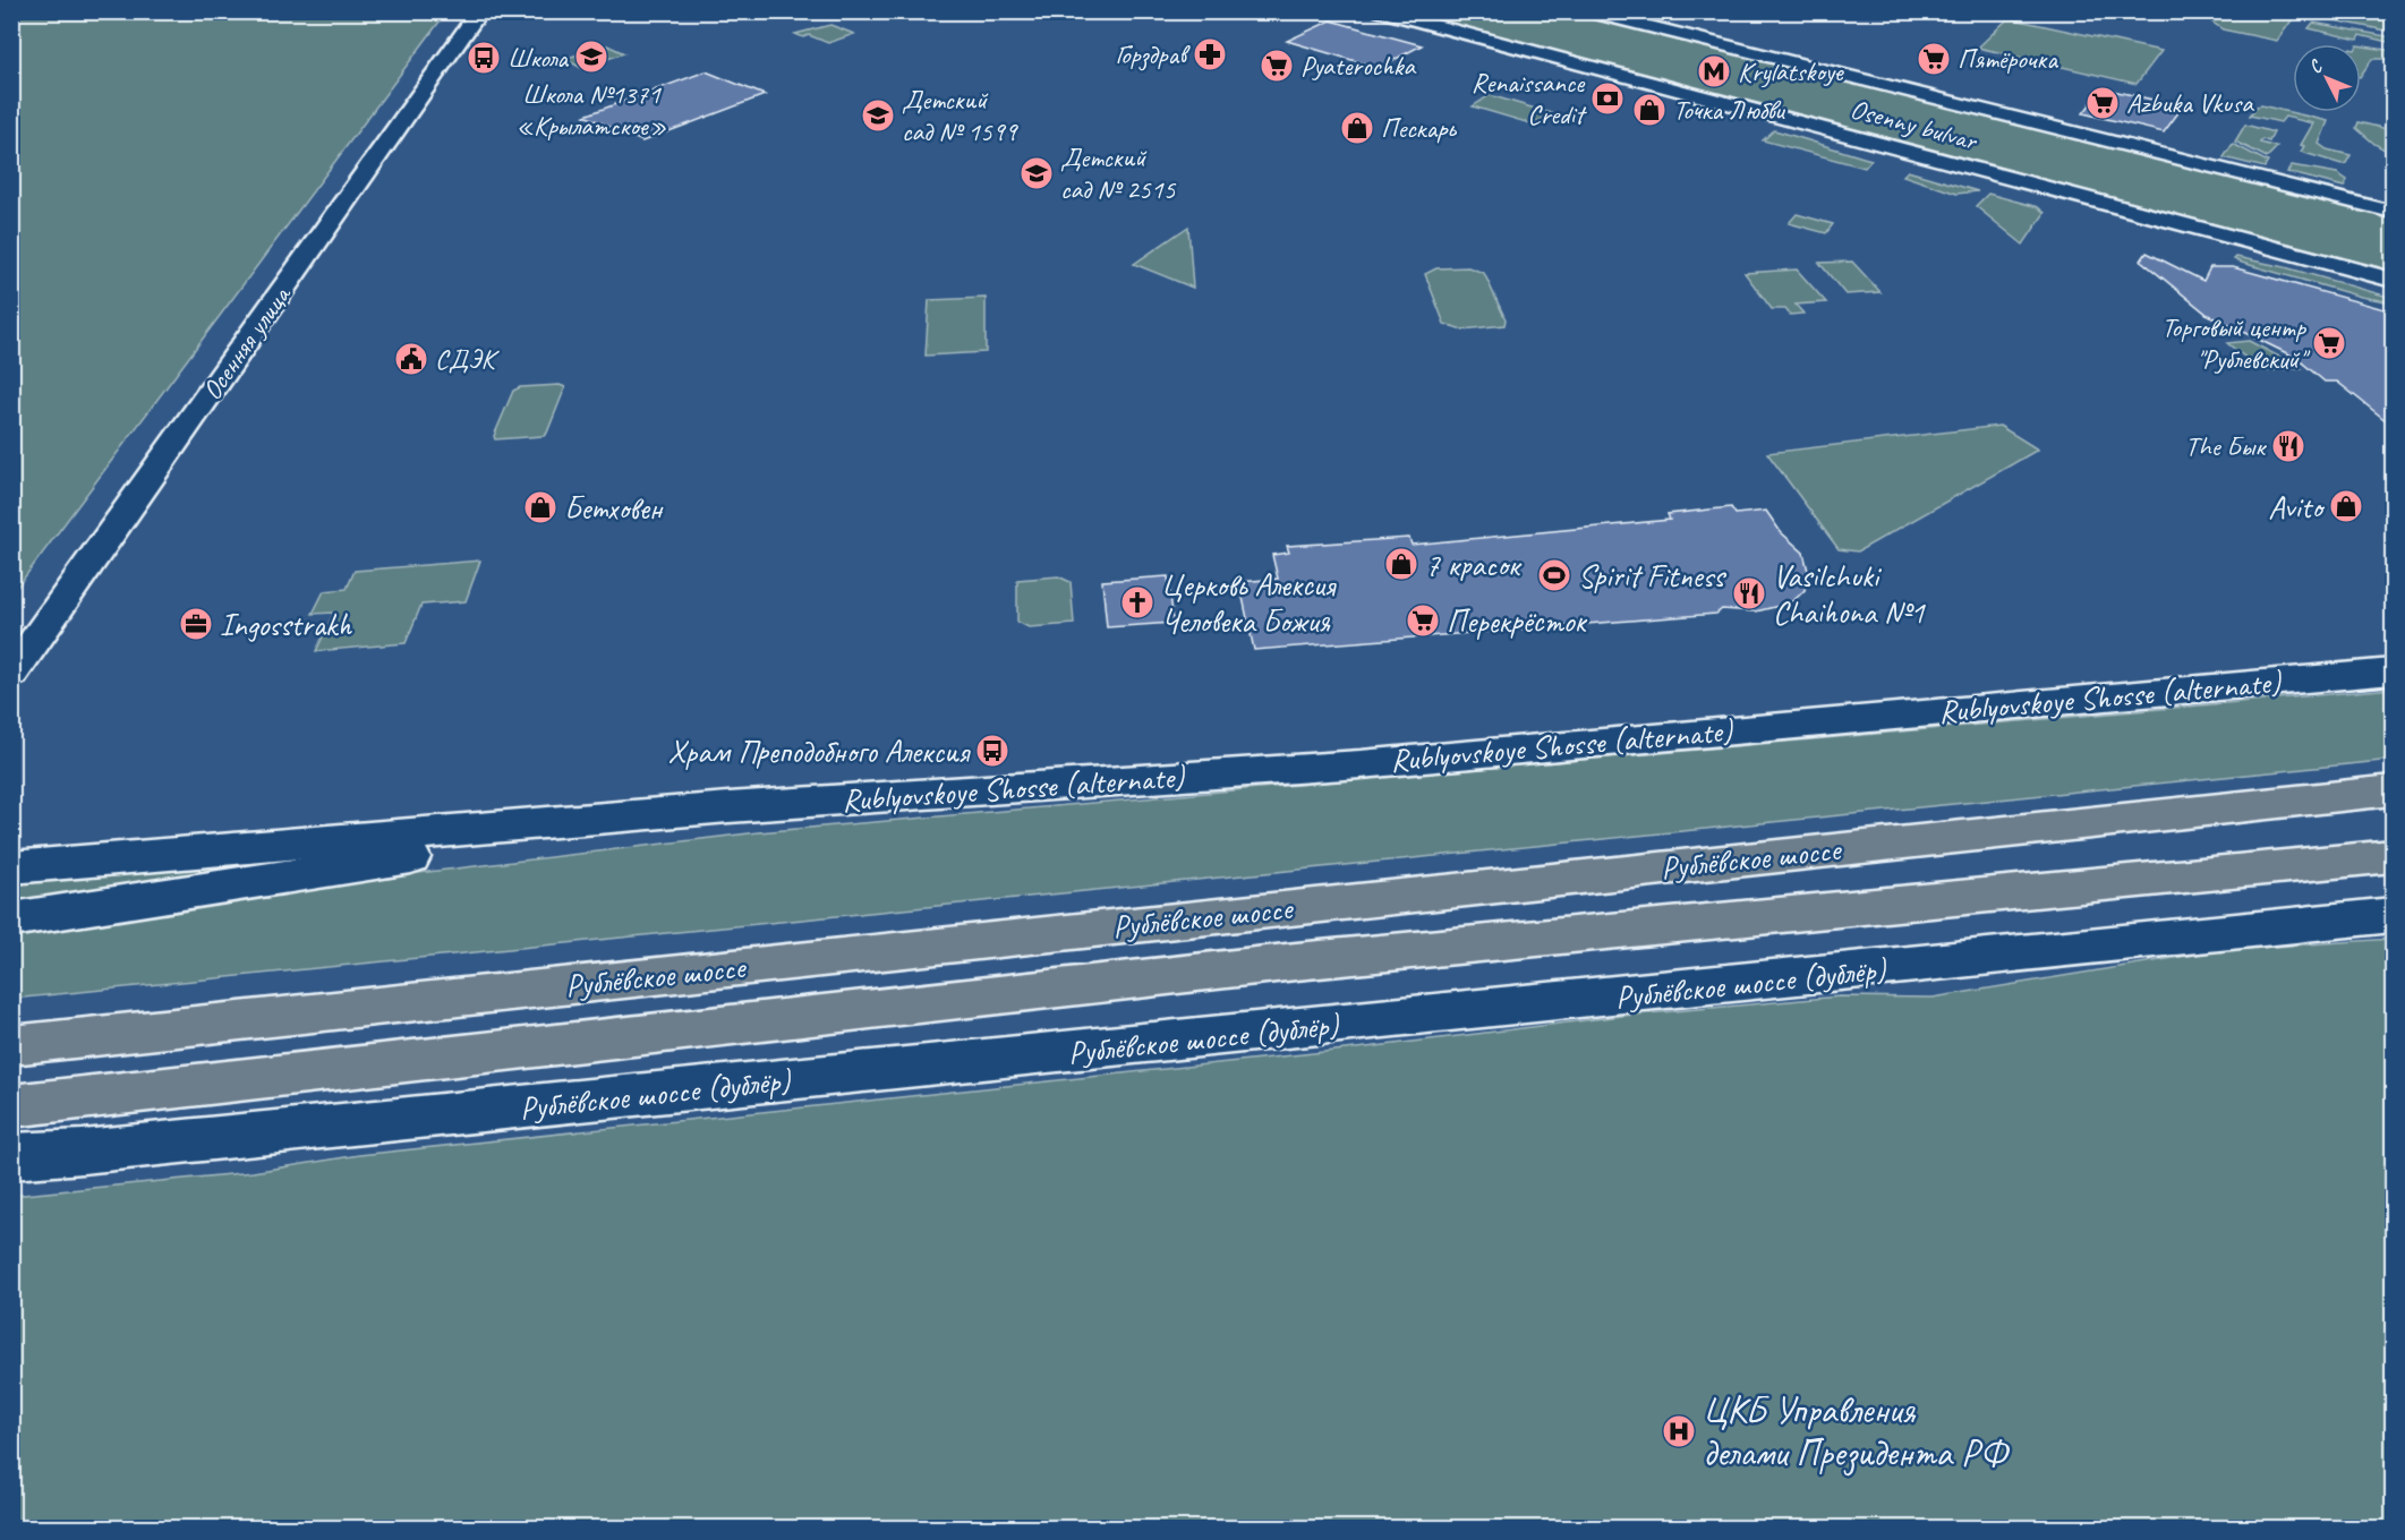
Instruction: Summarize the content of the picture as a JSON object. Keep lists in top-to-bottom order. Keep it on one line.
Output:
{"streets":{"main road":["Осенняя улица","Rublyovskoye Shosse (alternate)","Рублёвское шоссе","Рублёвское шоссе (дублёр)"],"street":["Osenny bulvar"]},"places":{"pharmacy":["Горздрав"],"school or university":["Школа №1371 «Крылатское»","Детский сад № 1599","Детский сад № 2515"],"bus stop":["Школа","Храм Преподобного Алексия"],"supermarket":["Пятёрочка","Pyaterochka","Azbuka Vkusa","Торговый центр \"Рублевский\"","Перекрёсток"],"metro station":["Krylatskoye"],"bank":["Renaissance Credit"],"shop":["Точка Любви","Пескарь","Avito","Бетховен","7 красок"],"public building":["СДЭК"],"restaurant":["The Бык","Vasilchuki Chaihona №1"],"sports":["Spirit Fitness"],"church":["Церковь Алексия Человека Божия"],"office":["Ingosstrakh"],"hospital":["ЦКБ Управления делами Президента РФ"]},"north":"top left"}
